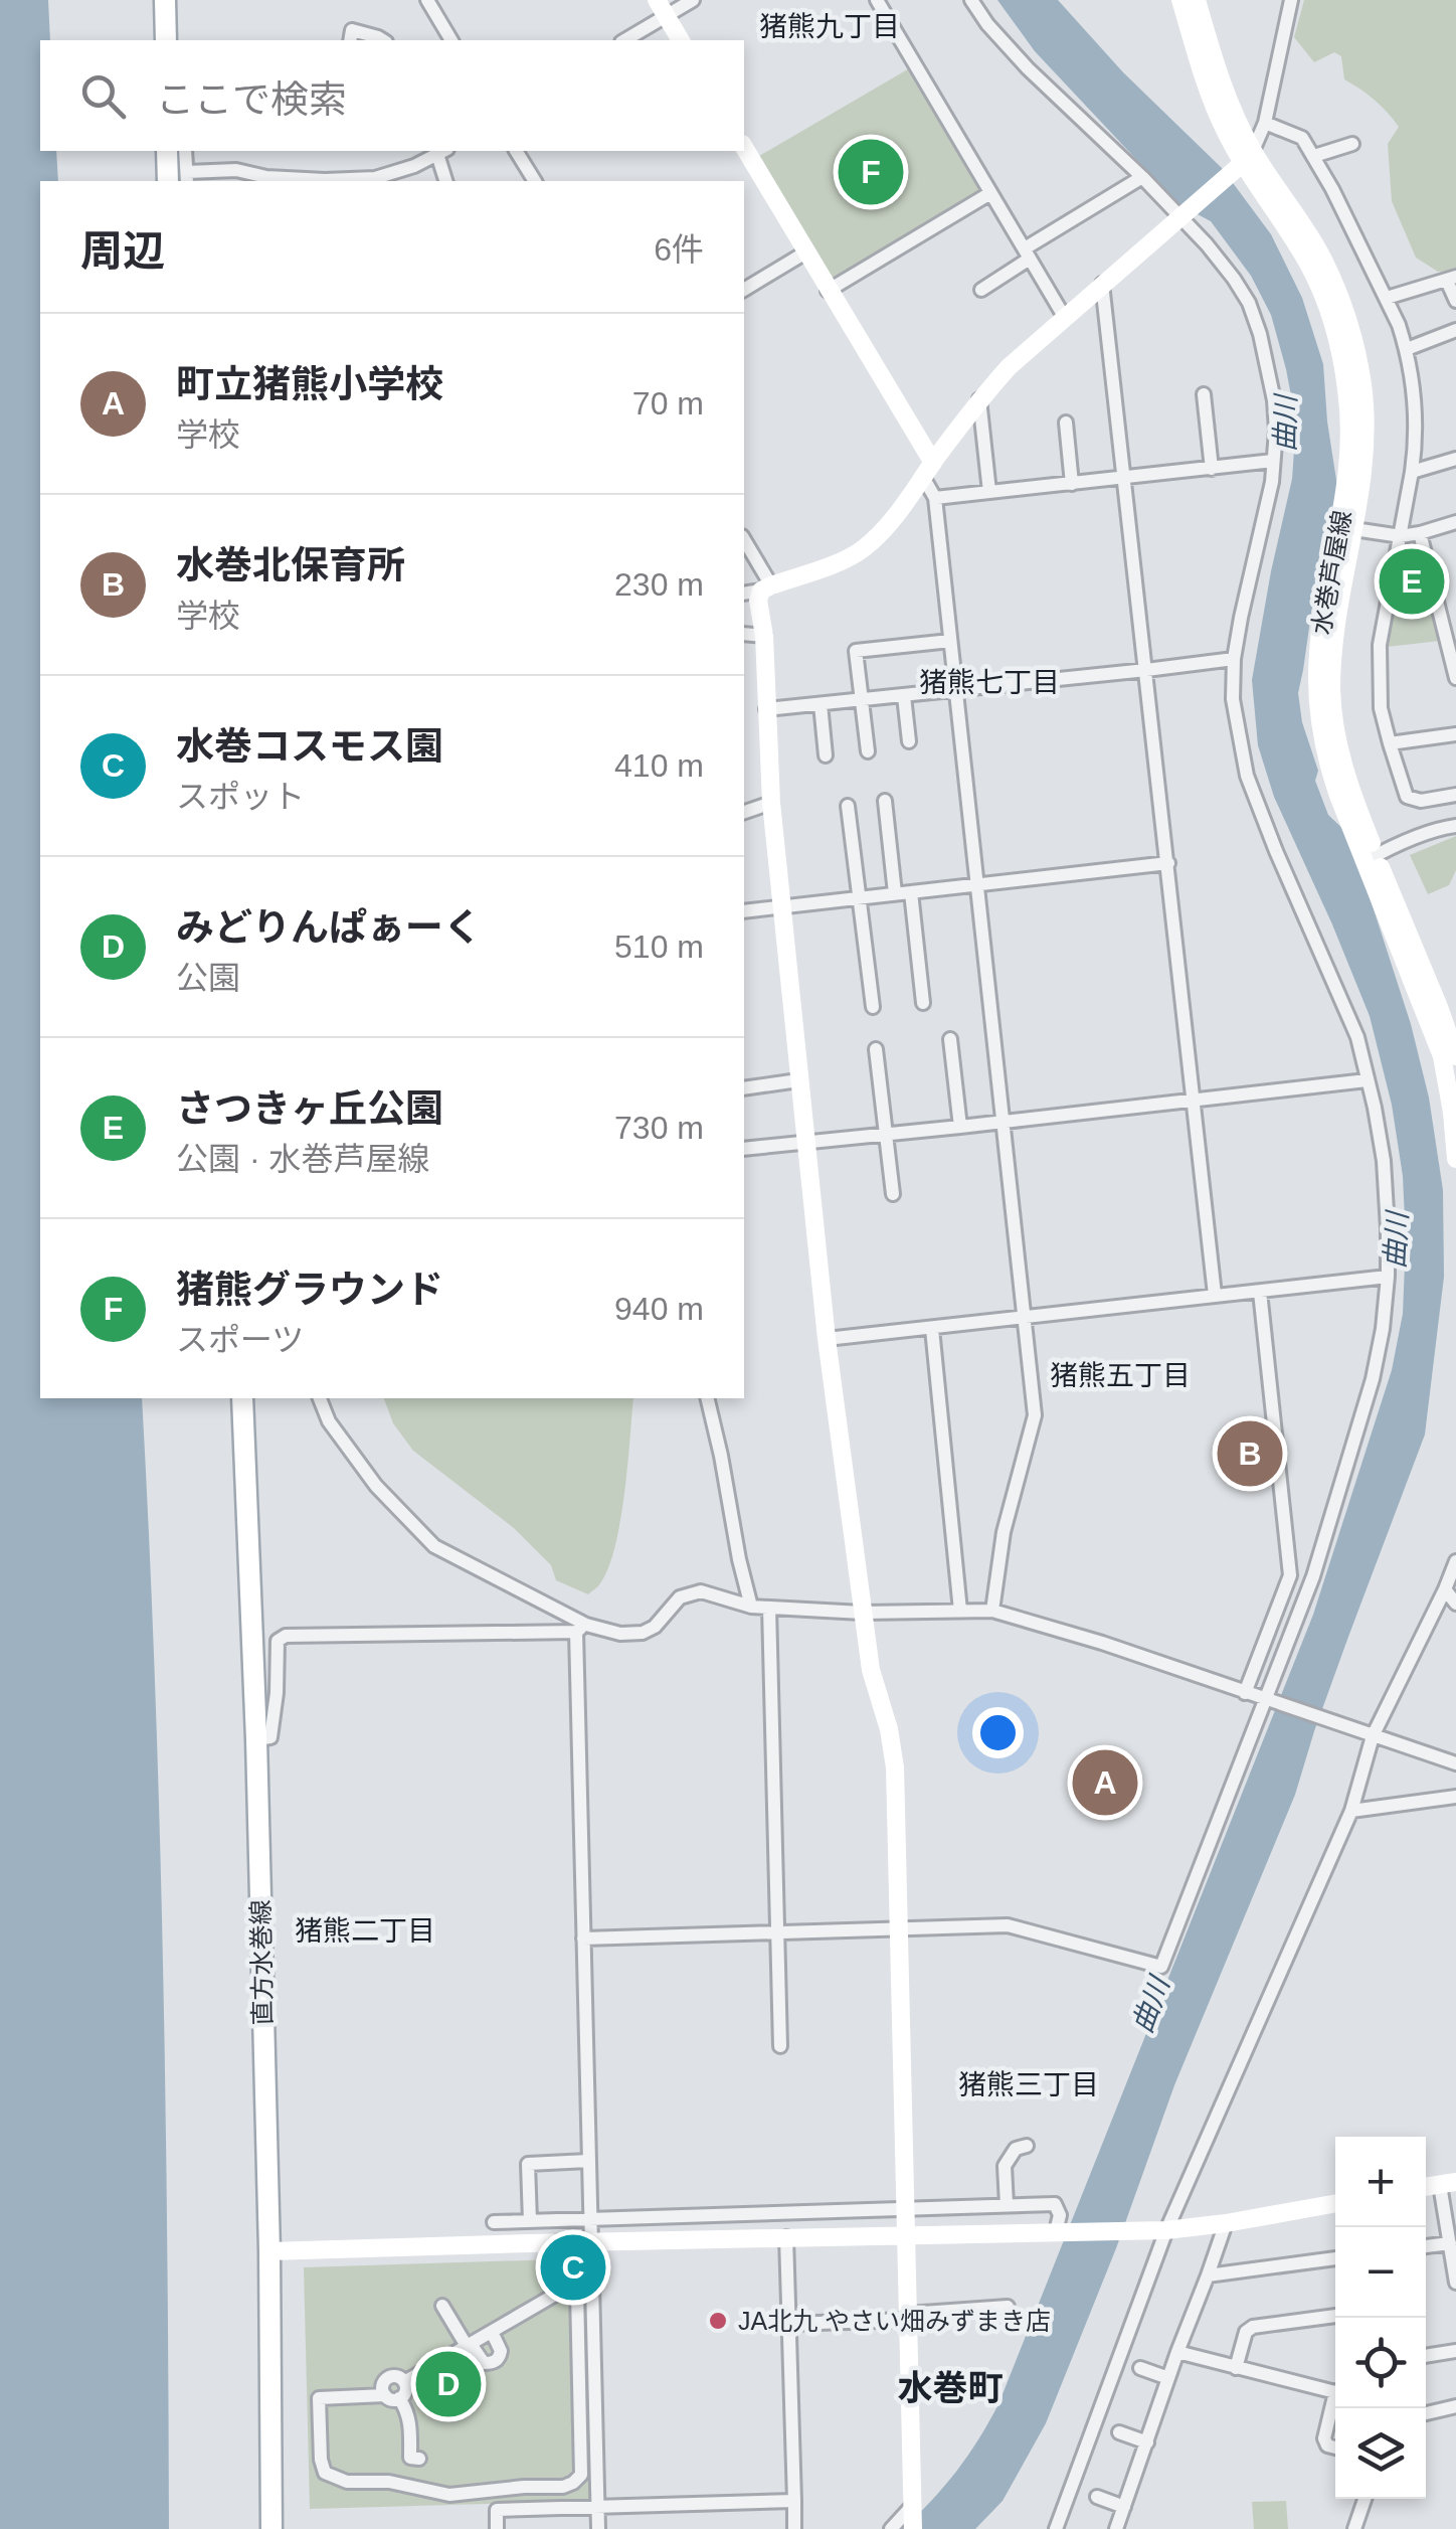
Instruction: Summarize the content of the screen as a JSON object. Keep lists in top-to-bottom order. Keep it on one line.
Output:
{"streets":{"main road":["直方水巻線"],"street":["水巻芦屋線"]},"districts":["猪熊九丁目","猪熊七丁目","猪熊五丁目","猪熊二丁目","猪熊三丁目","水巻町"],"water":["曲川"],"places":["JA北九 やさい畑みずまき店"],"page":{"search":"ここで検索","pins":["F","E","B","A","C","D"],"heading":["周辺","6件"],"list":[{"mark":"A","name":"町立猪熊小学校","note":"学校","value":"70 m"},{"mark":"B","name":"水巻北保育所","note":"学校","value":"230 m"},{"mark":"C","name":"水巻コスモス園","note":"スポット","value":"410 m"},{"mark":"D","name":"みどりんぱぁーく","note":"公園","value":"510 m"},{"mark":"E","name":"さつきヶ丘公園","note":"公園 · 水巻芦屋線","value":"730 m"},{"mark":"F","name":"猪熊グラウンド","note":"スポーツ","value":"940 m"}],"map_buttons":["+","−"]}}
